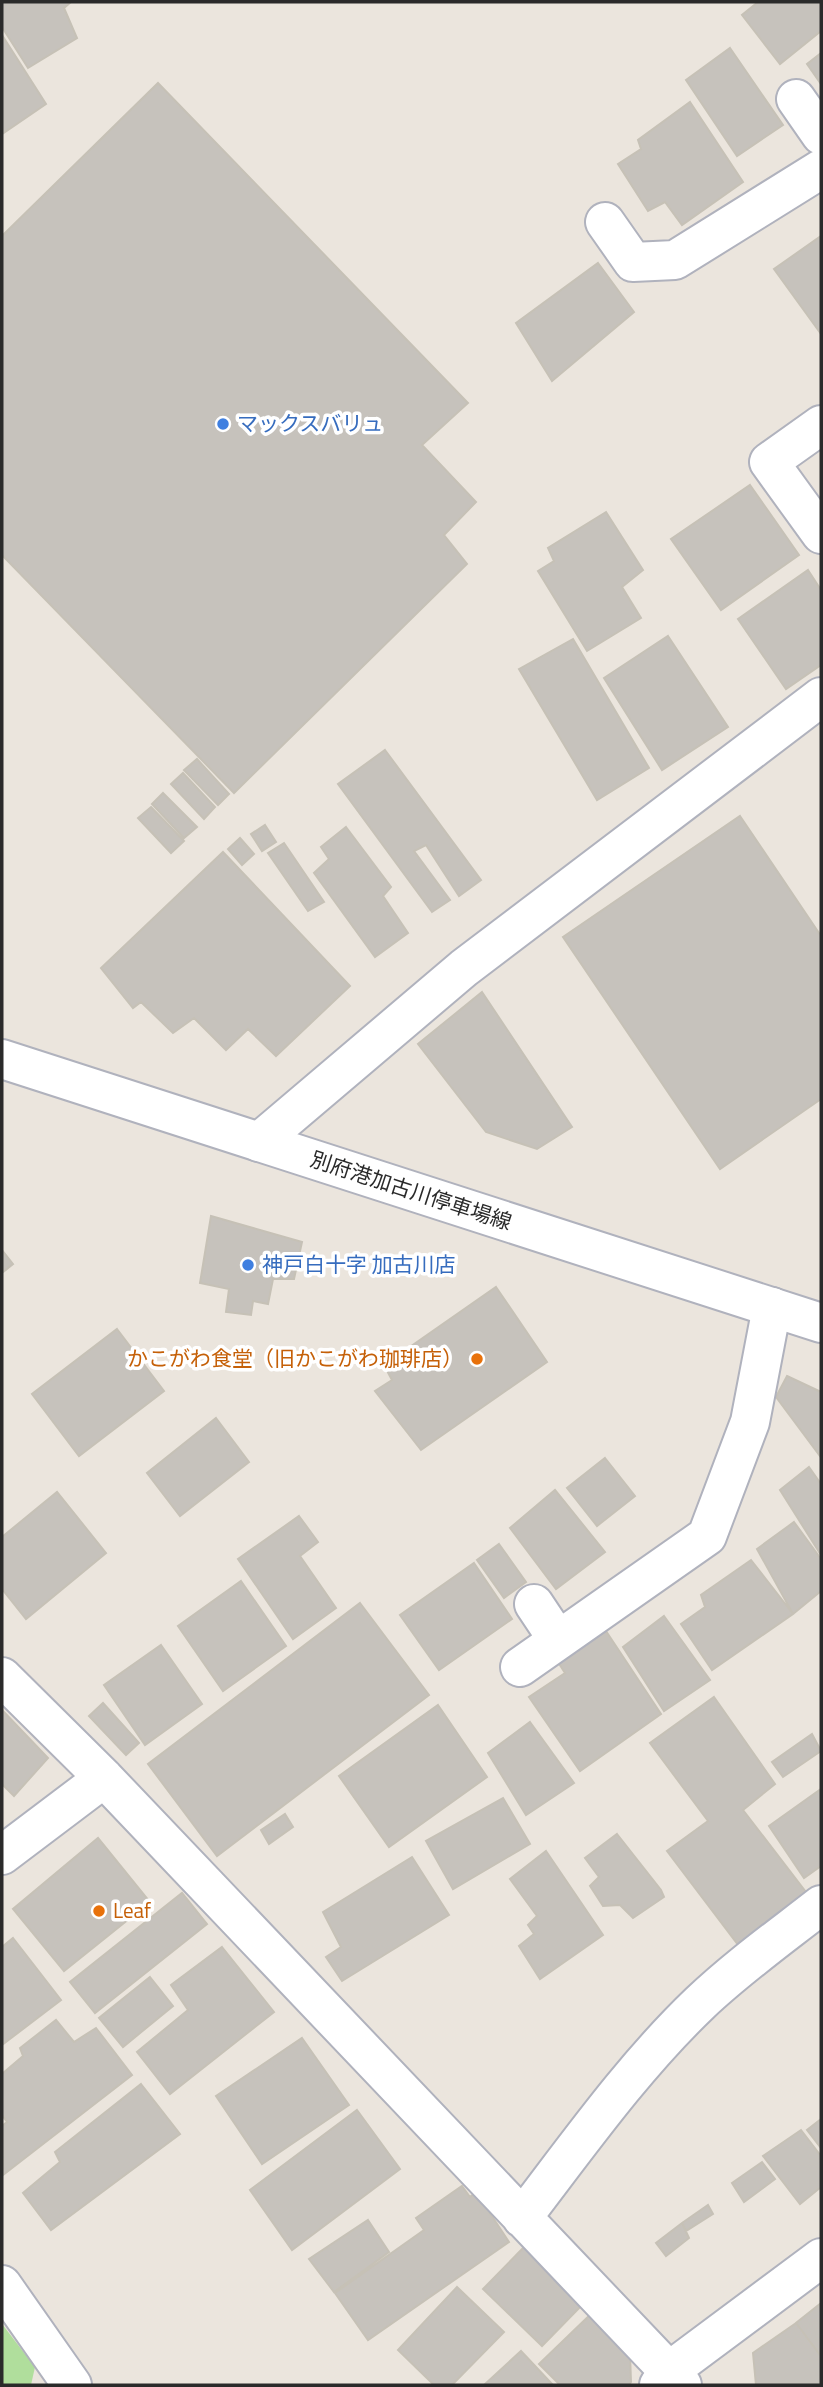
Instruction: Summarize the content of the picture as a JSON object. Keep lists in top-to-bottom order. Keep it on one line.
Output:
{"streets":{"street":["別府港加古川停車場線"]},"places":["マックスバリュ","神戸白十字 加古川店","かこがわ食堂（旧かこがわ珈琲店）","Leaf"]}
